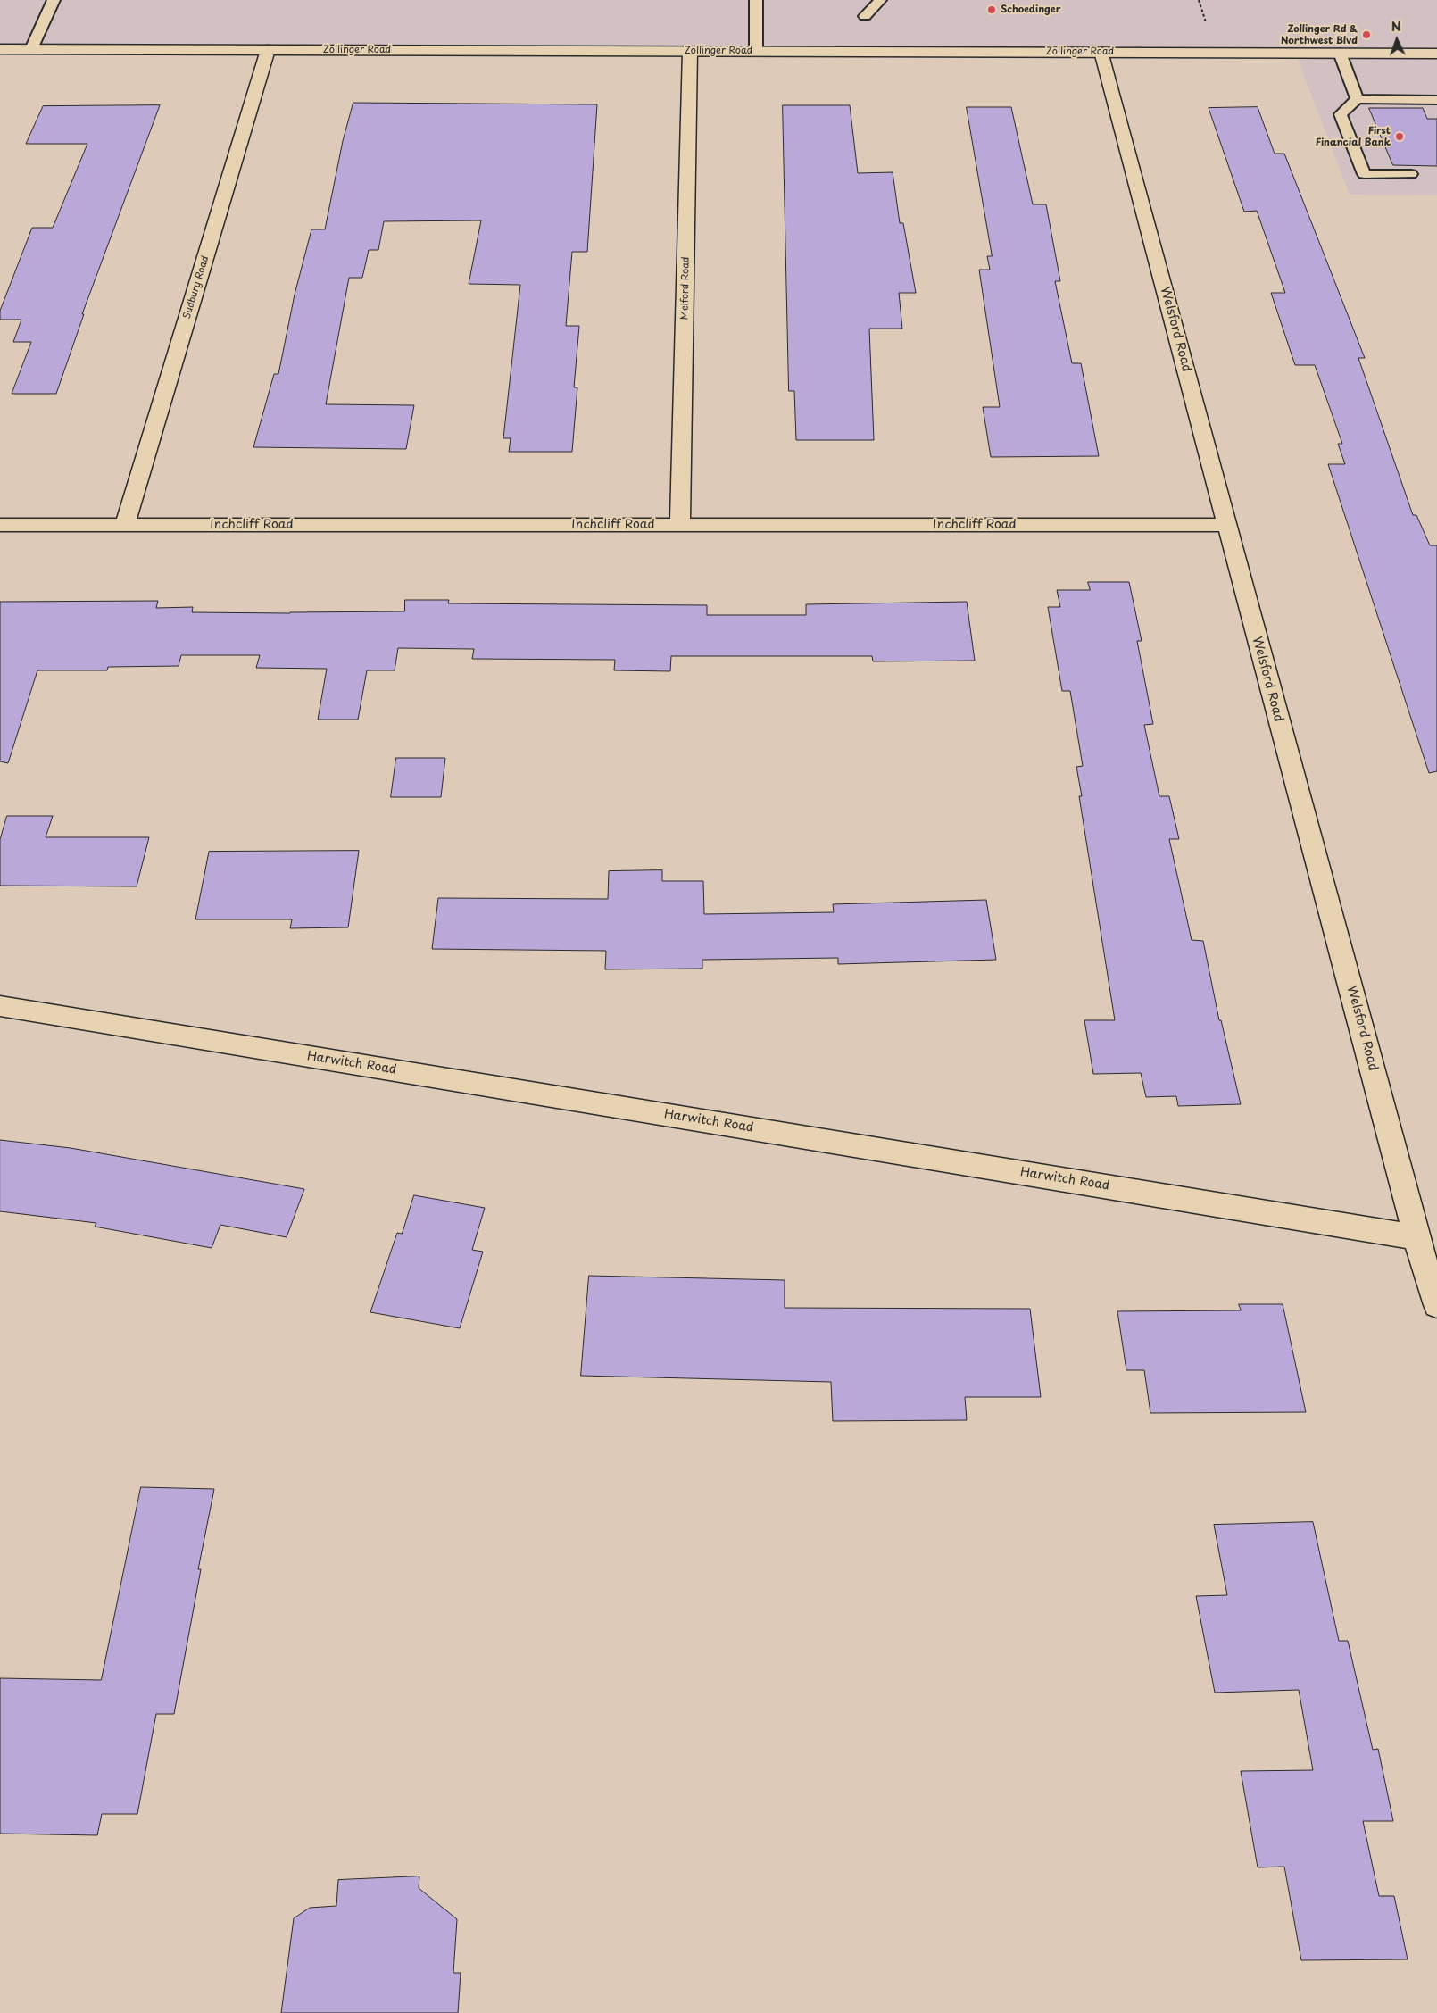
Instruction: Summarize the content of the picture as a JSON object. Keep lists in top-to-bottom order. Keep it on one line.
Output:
{"streets":{"street":["Zollinger Road","Sudbury Road","Melford Road","Welsford Road","Inchcliff Road","Harwitch Road"]},"crossings":[["Zollinger Road","Sudbury Road"],["Zollinger Road","Melford Road"],["Zollinger Road","Welsford Road"],["Sudbury Road","Inchcliff Road"],["Melford Road","Inchcliff Road"],["Welsford Road","Inchcliff Road"],["Welsford Road","Harwitch Road"]],"places":["Schoedinger","Zollinger Rd & Northwest Blvd","First Financial Bank"],"north":"top"}
